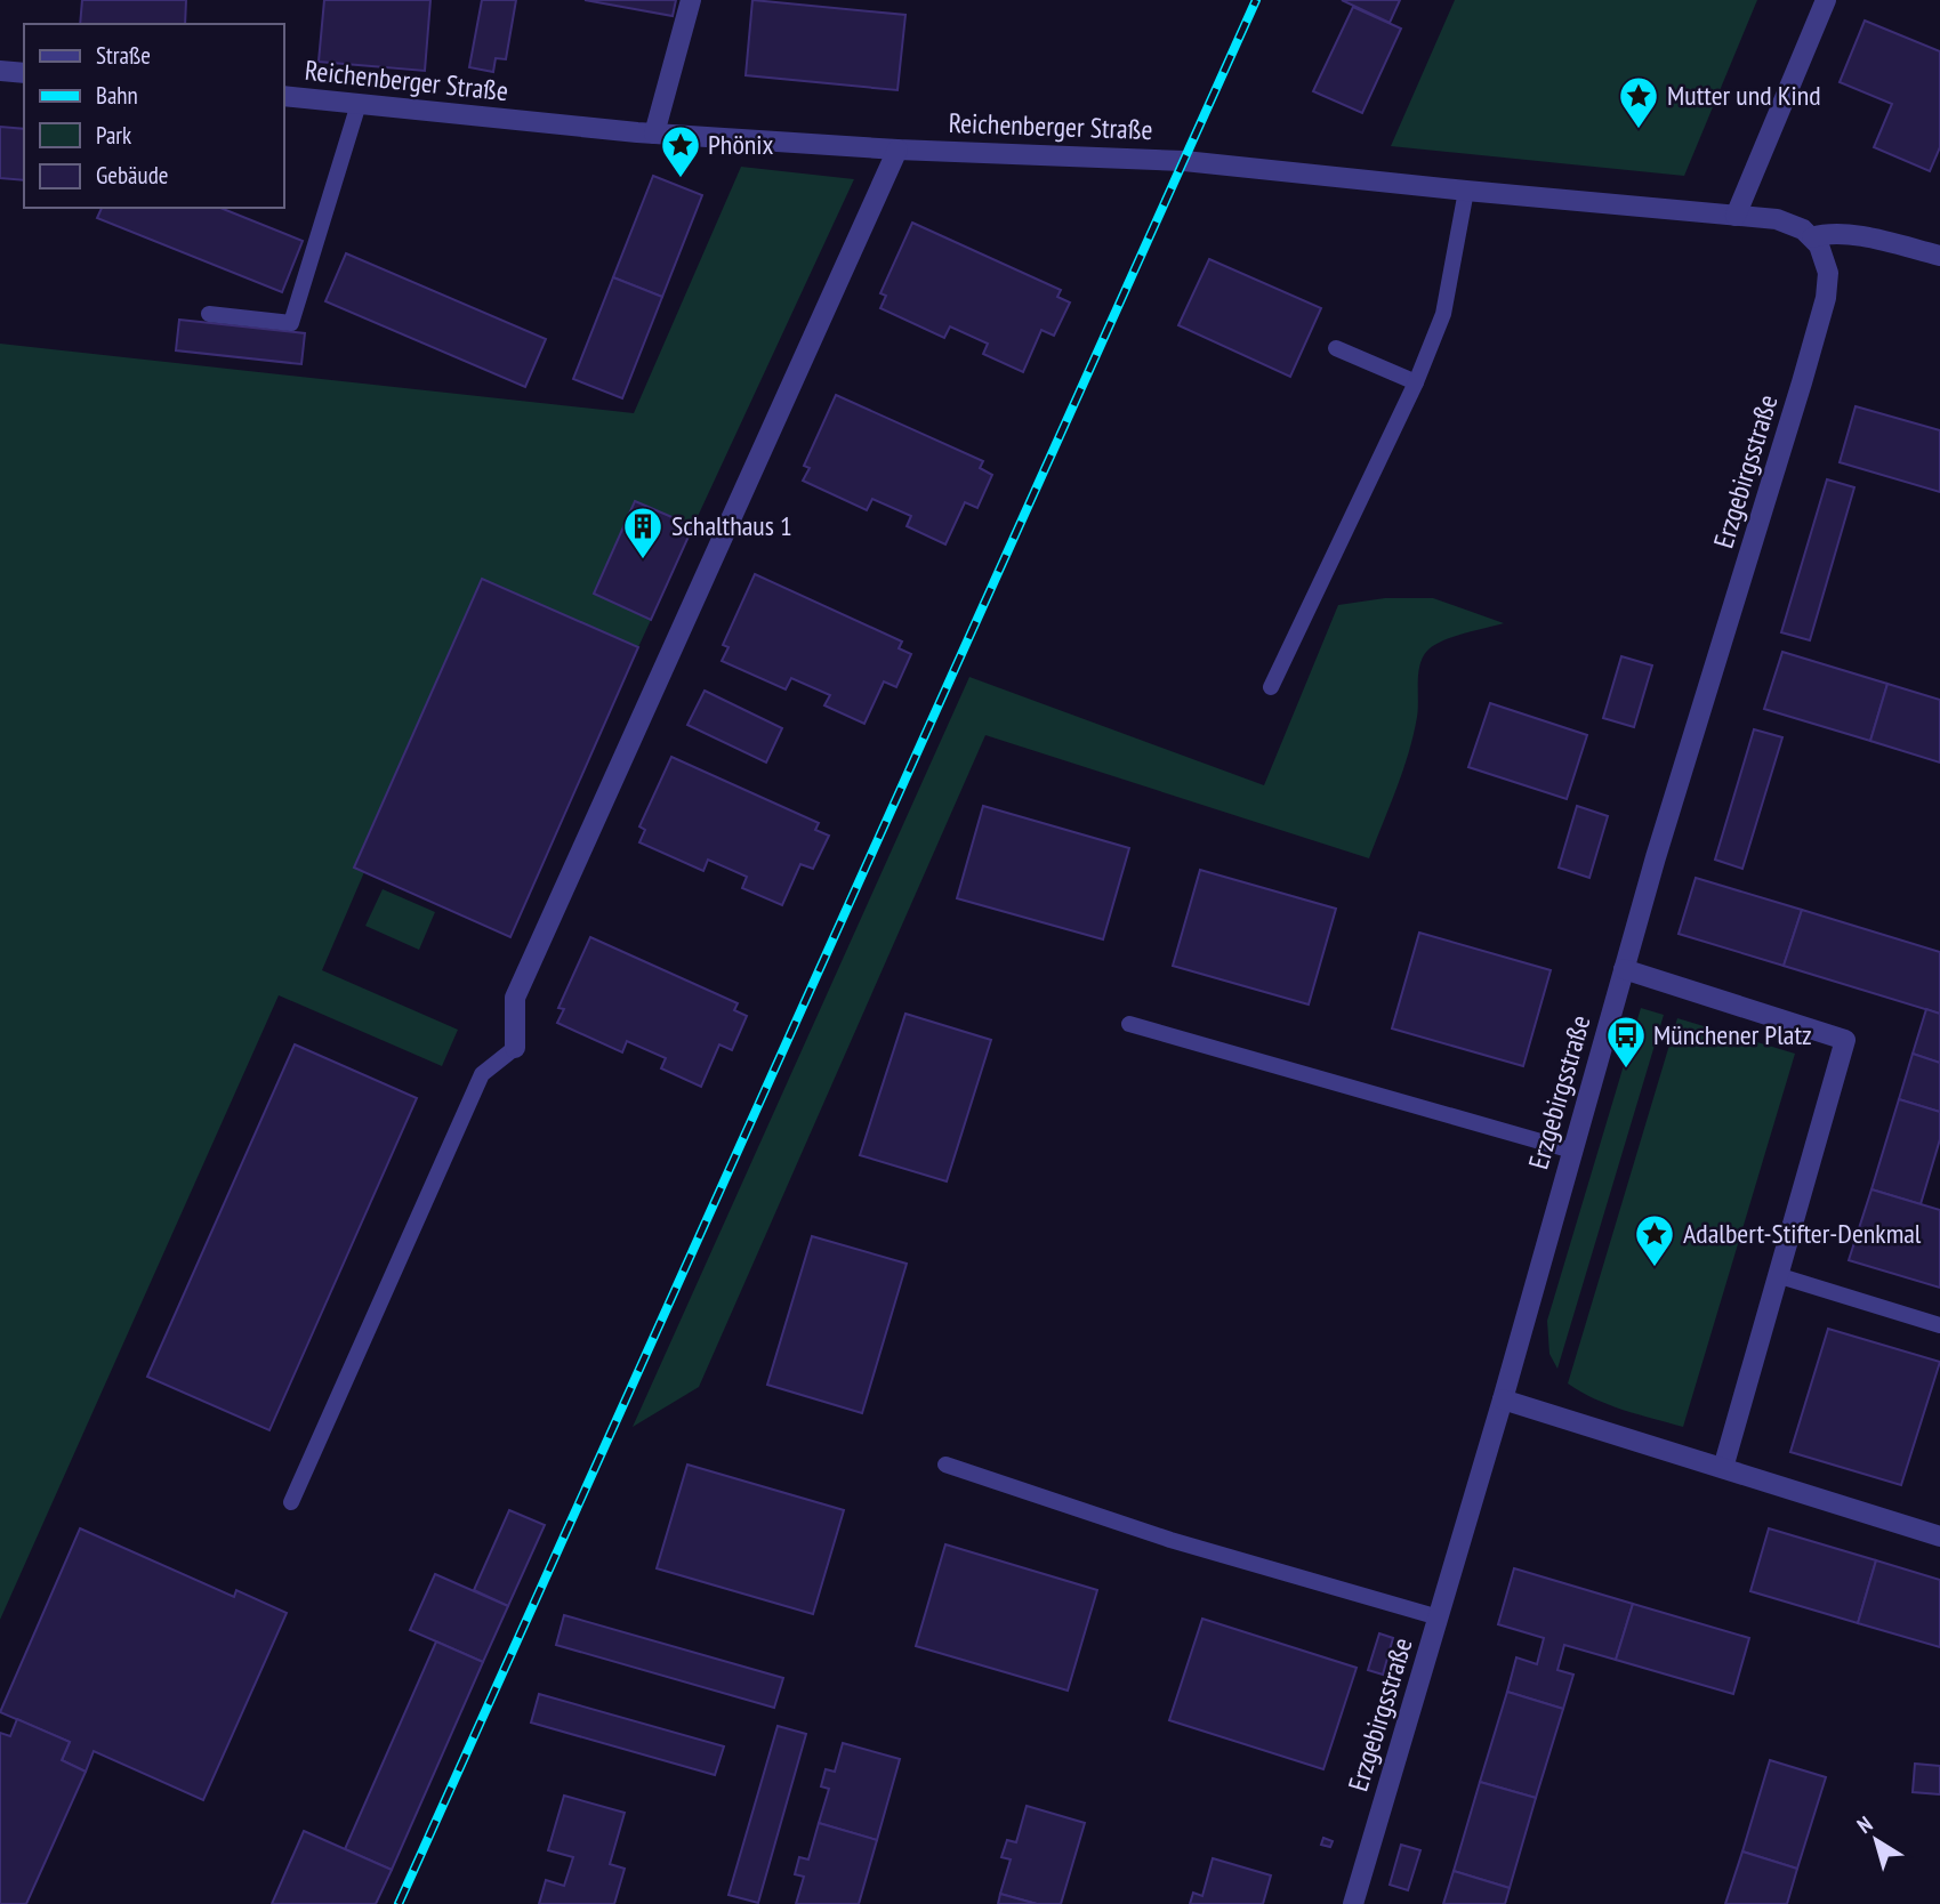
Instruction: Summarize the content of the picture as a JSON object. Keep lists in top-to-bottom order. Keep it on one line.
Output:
{"streets":{"street":["Reichenberger Straße","Erzgebirgsstraße"]},"crossings":[["Reichenberger Straße","Erzgebirgsstraße"]],"places":{"place":["Mutter und Kind","Phönix","Adalbert-Stifter-Denkmal"],"building":["Schalthaus 1"],"bus stop":["Münchener Platz"]},"legend":["Straße","Bahn","Park","Gebäude"],"north":"top left"}
